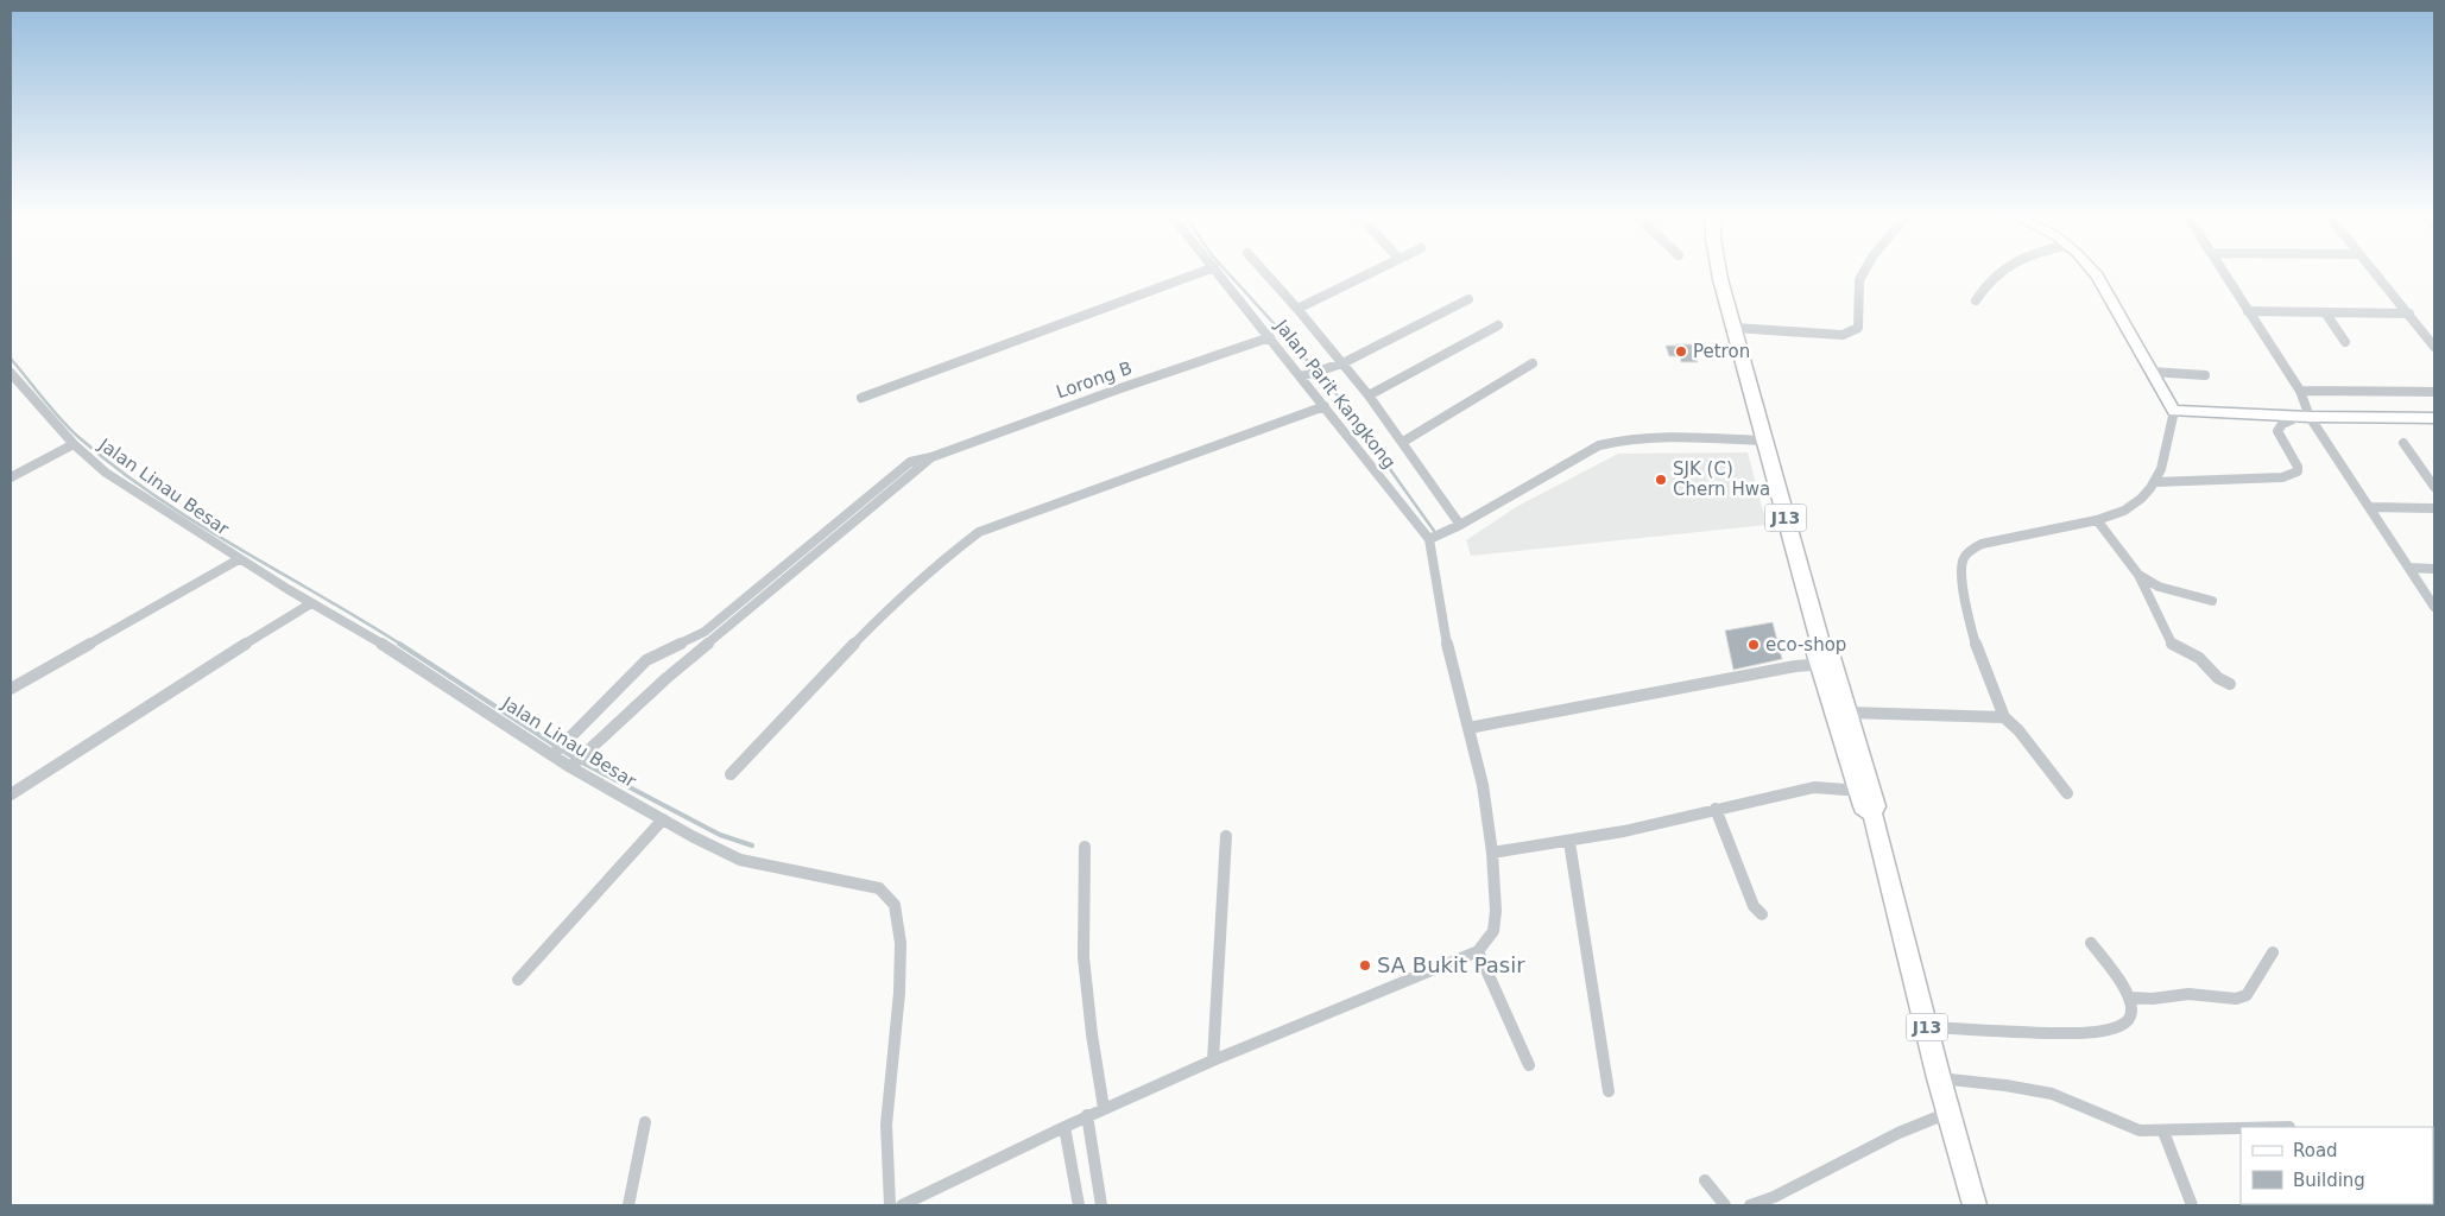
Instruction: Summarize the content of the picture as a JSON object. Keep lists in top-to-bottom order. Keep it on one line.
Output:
{"streets":{"main road":["J13"],"street":["Lorong B","Jalan Parit Kangkong","Jalan Linau Besar"]},"crossings":[["Lorong B","Jalan Parit Kangkong"]],"places":["Petron","SJK (C) Chern Hwa","eco-shop","SA Bukit Pasir"],"legend":["Road","Building"]}
